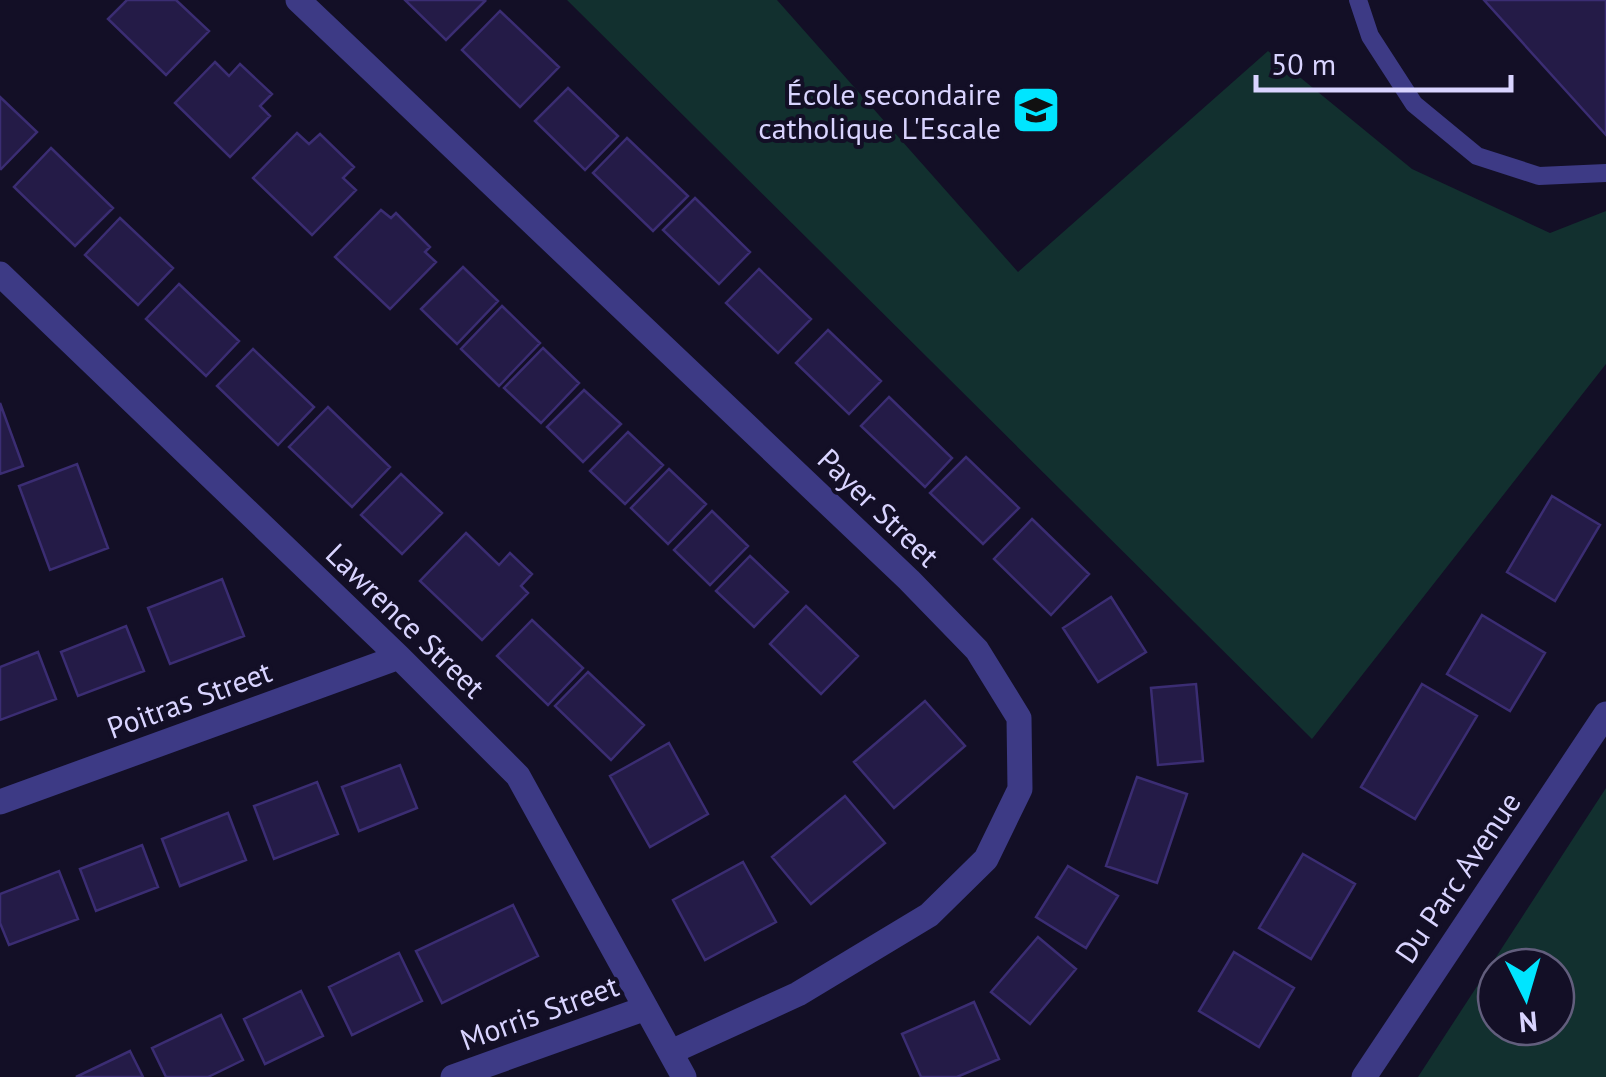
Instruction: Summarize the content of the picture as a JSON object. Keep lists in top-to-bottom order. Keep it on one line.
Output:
{"streets":{"street":["Payer Street","Lawrence Street","Poitras Street","Du Parc Avenue","Morris Street"]},"crossings":[["Payer Street","Lawrence Street"],["Lawrence Street","Poitras Street"],["Lawrence Street","Morris Street"]],"places":{"school or university":["École secondaire catholique L'Escale"]},"scale_bar":"50 m","north":"bottom"}
